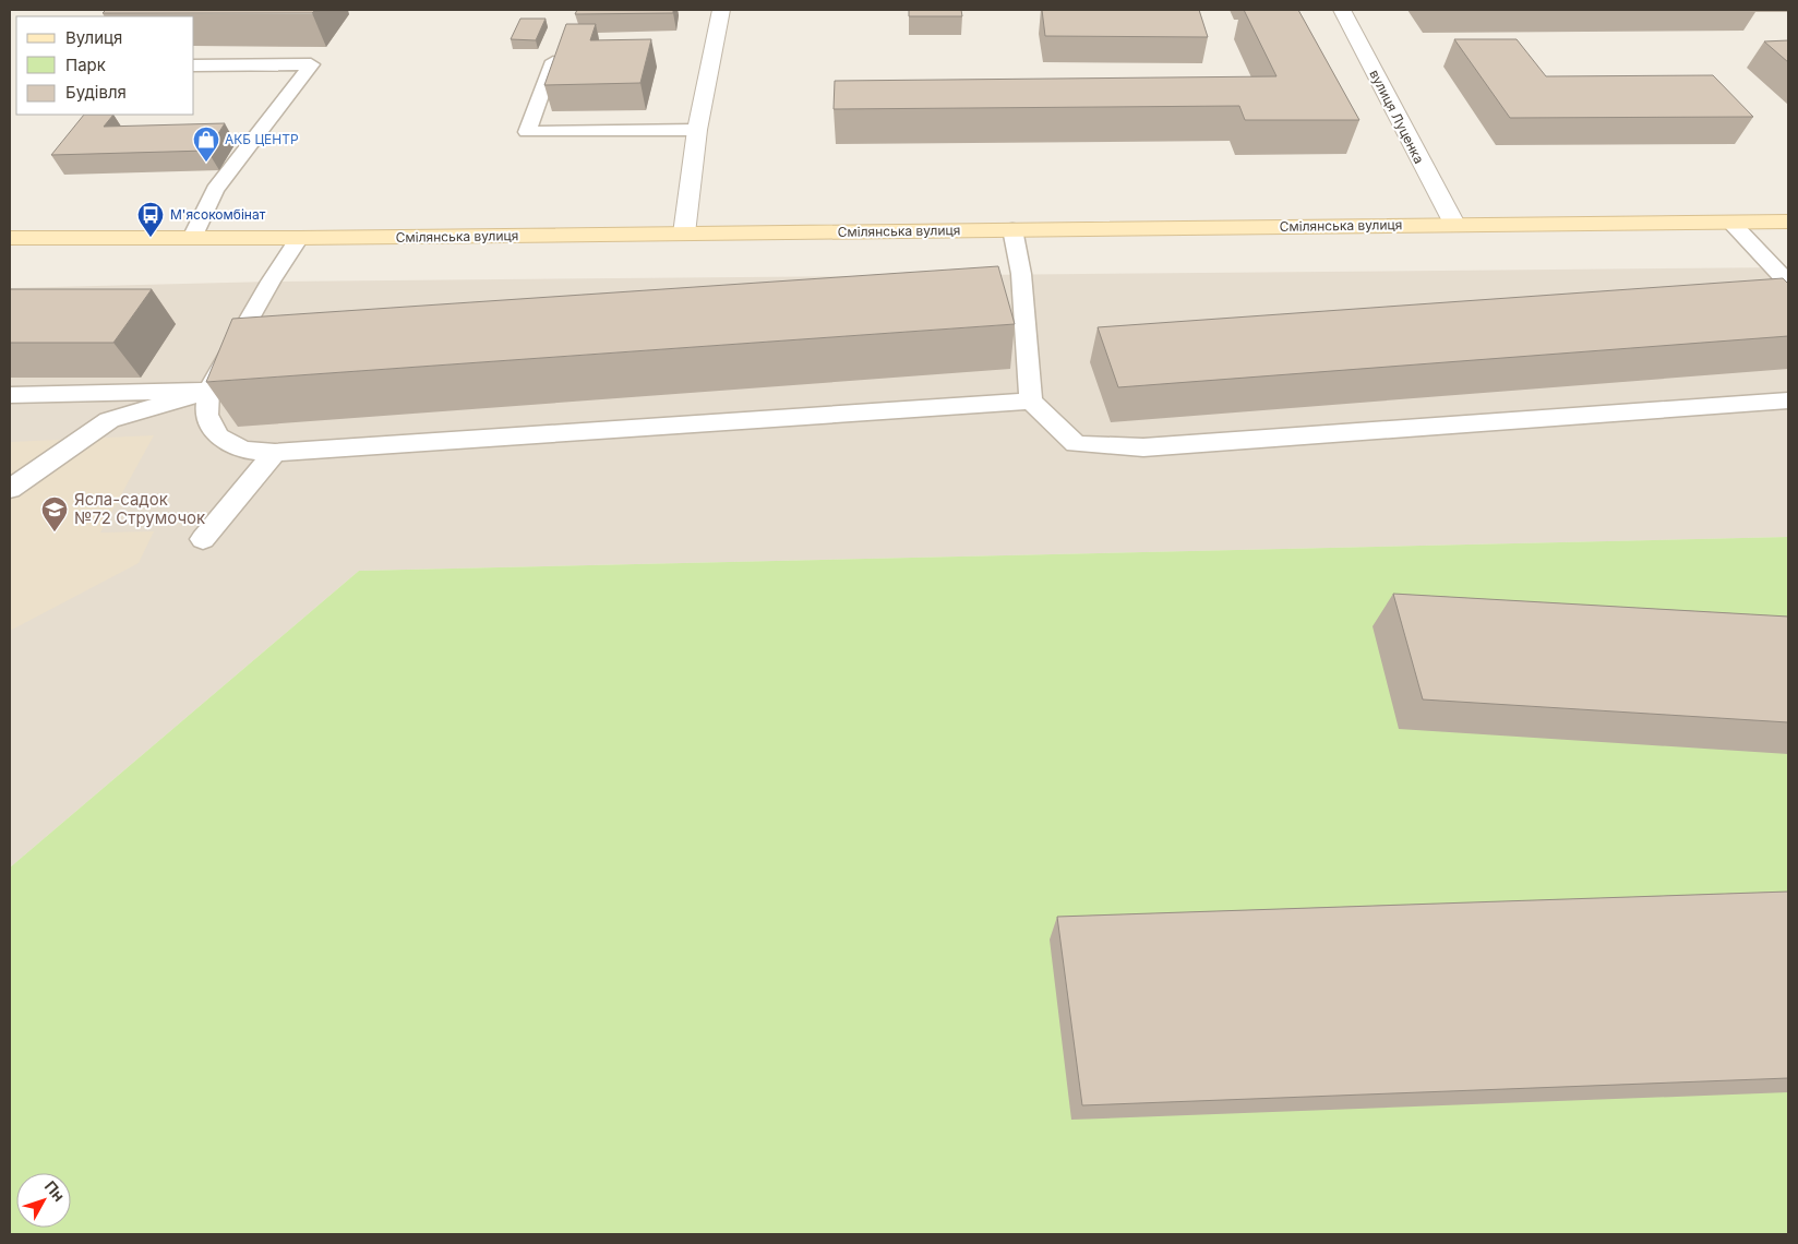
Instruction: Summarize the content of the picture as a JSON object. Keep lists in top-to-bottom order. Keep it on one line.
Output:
{"streets":{"main road":["Смілянська вулиця"],"street":["вулиця Луценка"]},"crossings":[["вулиця Луценка","Смілянська вулиця"]],"places":{"shop":["АКБ ЦЕНТР"],"bus stop":["М'ясокомбінат"],"school or university":["Ясла-садок №72 Струмочок"]},"legend":["Вулиця","Парк","Будівля"],"north":"top right"}
